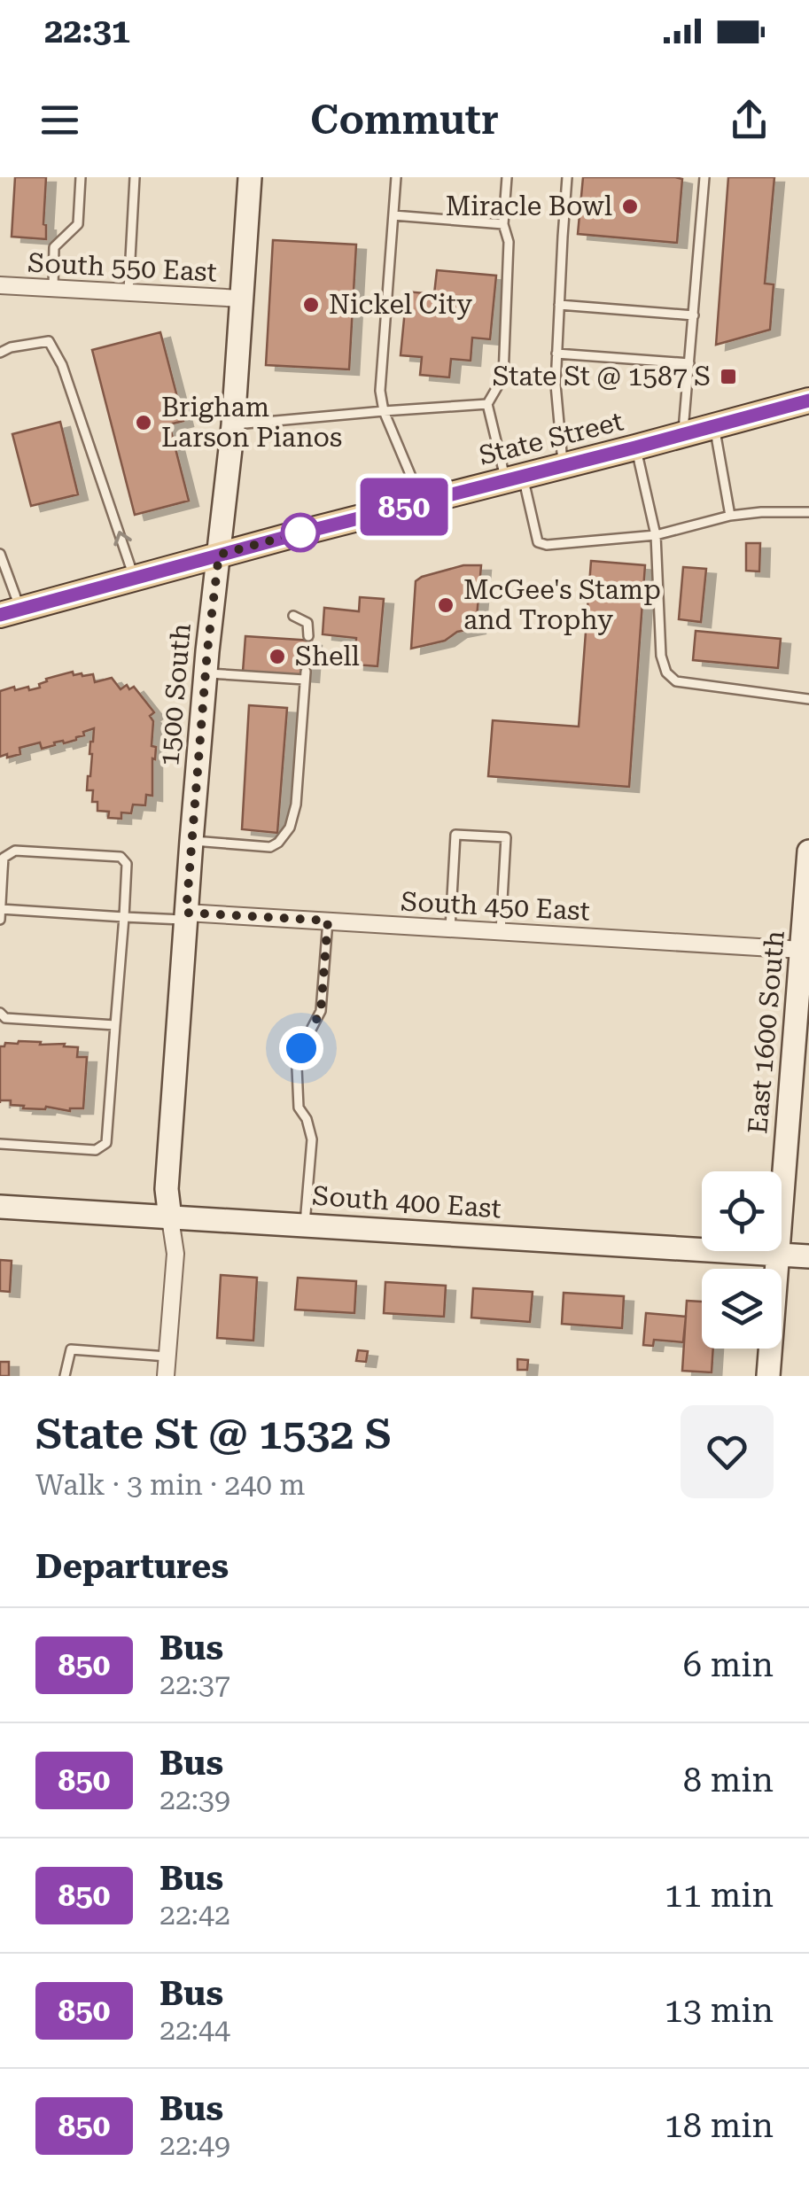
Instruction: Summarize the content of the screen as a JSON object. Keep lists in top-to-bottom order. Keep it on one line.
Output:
{"streets":{"main road":["State Street"],"street":["South 550 East","1500 South","South 450 East","East 1600 South","South 400 East"]},"crossings":[["South 550 East","1500 South"],["State Street","1500 South"],["1500 South","South 450 East"],["1500 South","South 400 East"],["South 450 East","East 1600 South"],["East 1600 South","South 400 East"]],"places":{"other":["Miracle Bowl","Nickel City","Brigham Larson Pianos","McGee's Stamp and Trophy","Shell"],"transit":["State St @ 1587 S"]},"lines":["bus line 850"],"page":{"status":"22:31","header":"Commutr","on_map":"850","heading":[["State St @ 1532 S","Walk · 3 min · 240 m"],"Departures"],"list":[{"mark":"850","name":"Bus","note":"22:37","value":"6 min"},{"mark":"850","name":"Bus","note":"22:39","value":"8 min"},{"mark":"850","name":"Bus","note":"22:42","value":"11 min"},{"mark":"850","name":"Bus","note":"22:44","value":"13 min"},{"mark":"850","name":"Bus","note":"22:49","value":"18 min"}]}}
